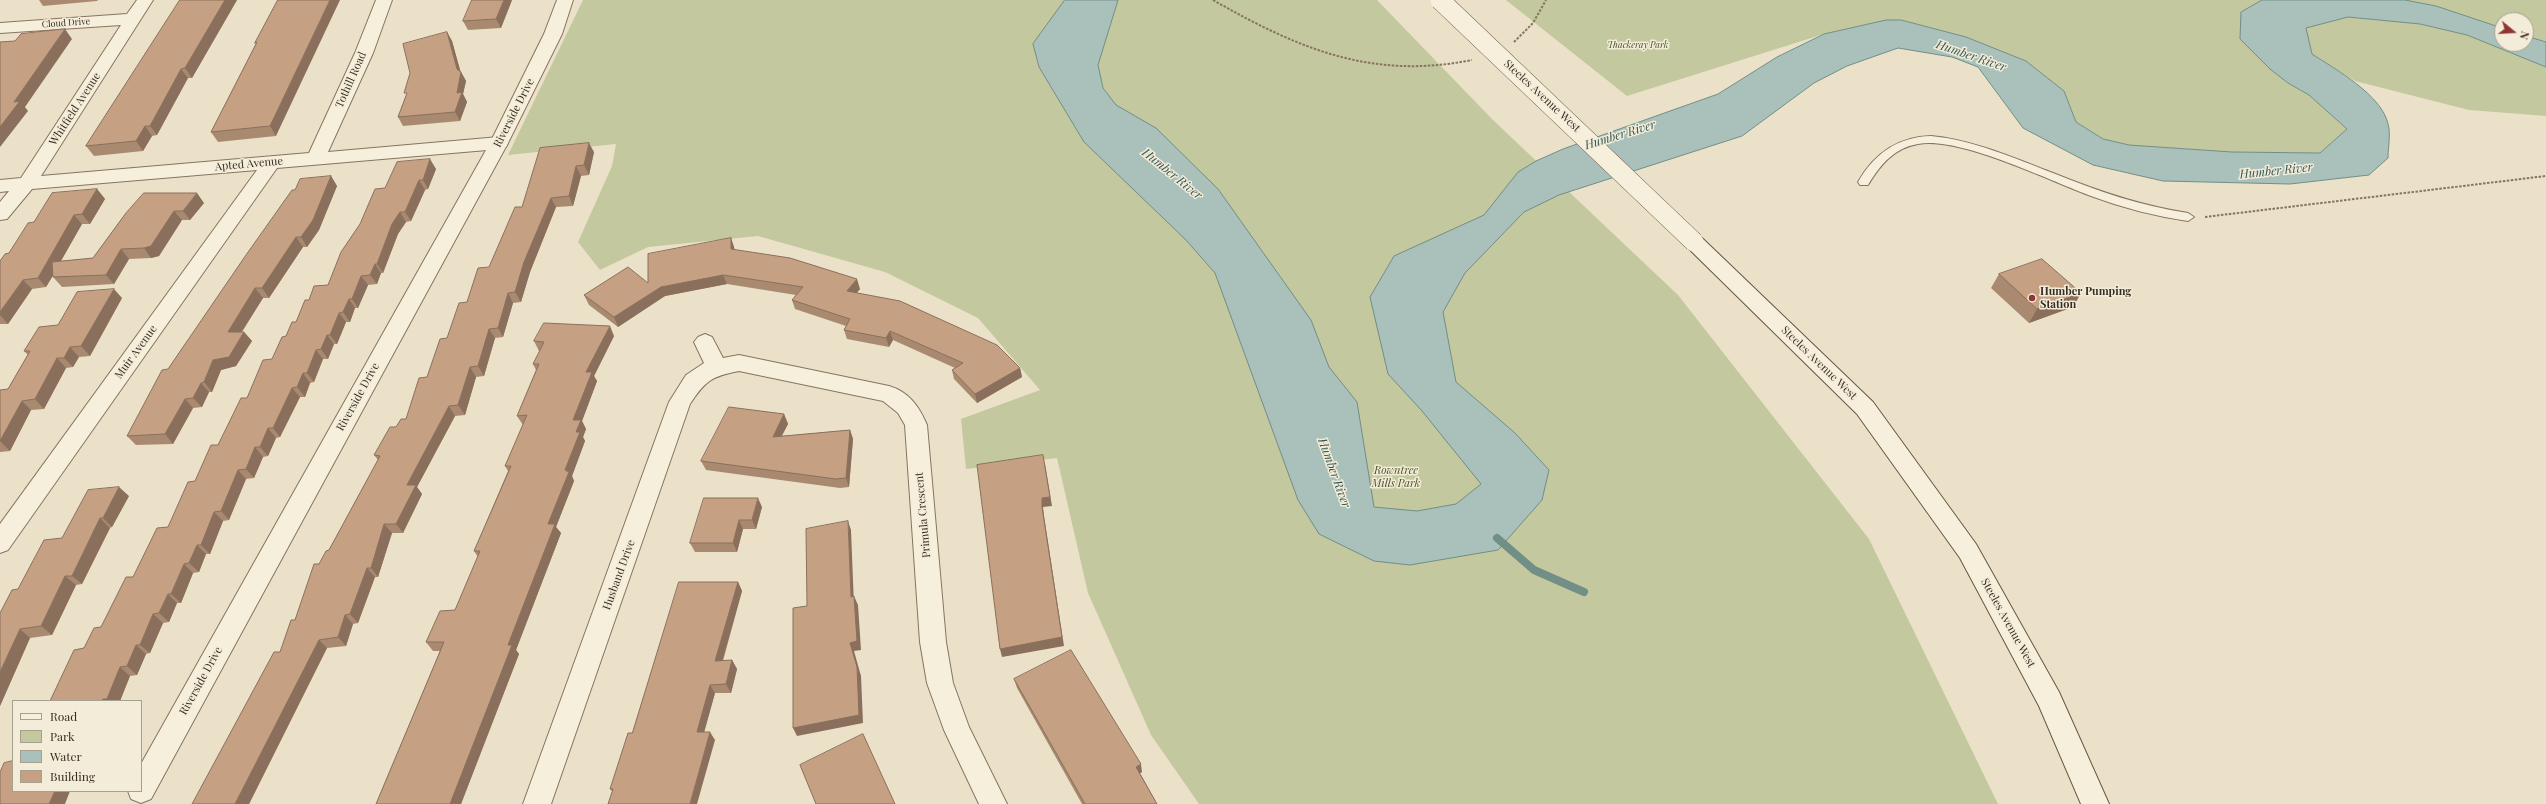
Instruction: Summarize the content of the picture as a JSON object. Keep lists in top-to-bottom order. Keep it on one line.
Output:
{"streets":{"street":["Cloud Drive","Tothill Road","Steeles Avenue West","Whitfield Avenue","Riverside Drive","Apted Avenue","Muir Avenue","Primula Crescent","Husband Drive"]},"crossings":[["Cloud Drive","Whitfield Avenue"],["Tothill Road","Apted Avenue"],["Whitfield Avenue","Apted Avenue"],["Riverside Drive","Apted Avenue"],["Apted Avenue","Muir Avenue"],["Primula Crescent","Husband Drive"]],"water":["Humber River"],"parks":["Thackeray Park","Rowntree Mills Park"],"places":["Humber Pumping Station"],"legend":["Road","Park","Water","Building"],"north":"right"}
